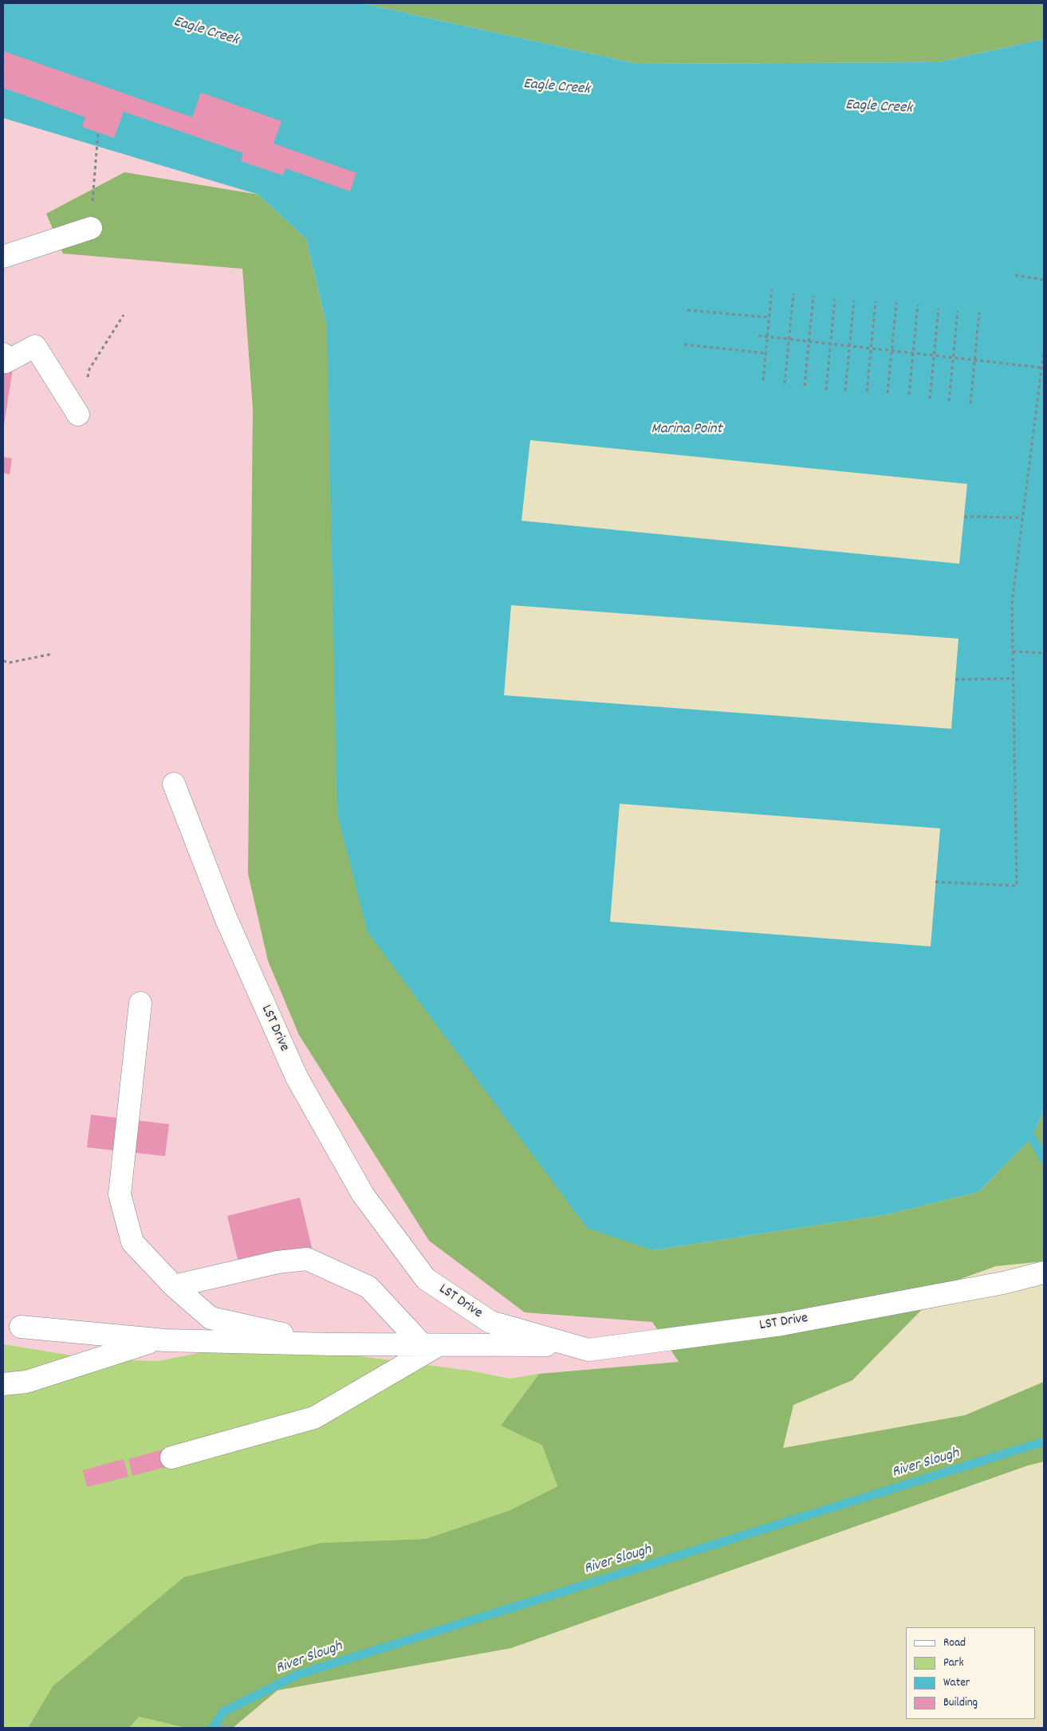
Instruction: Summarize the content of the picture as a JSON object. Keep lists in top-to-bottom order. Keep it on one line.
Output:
{"streets":{"street":["LST Drive"]},"water":["Eagle Creek","Marina Point","River Slough"],"legend":["Road","Park","Water","Building"]}
